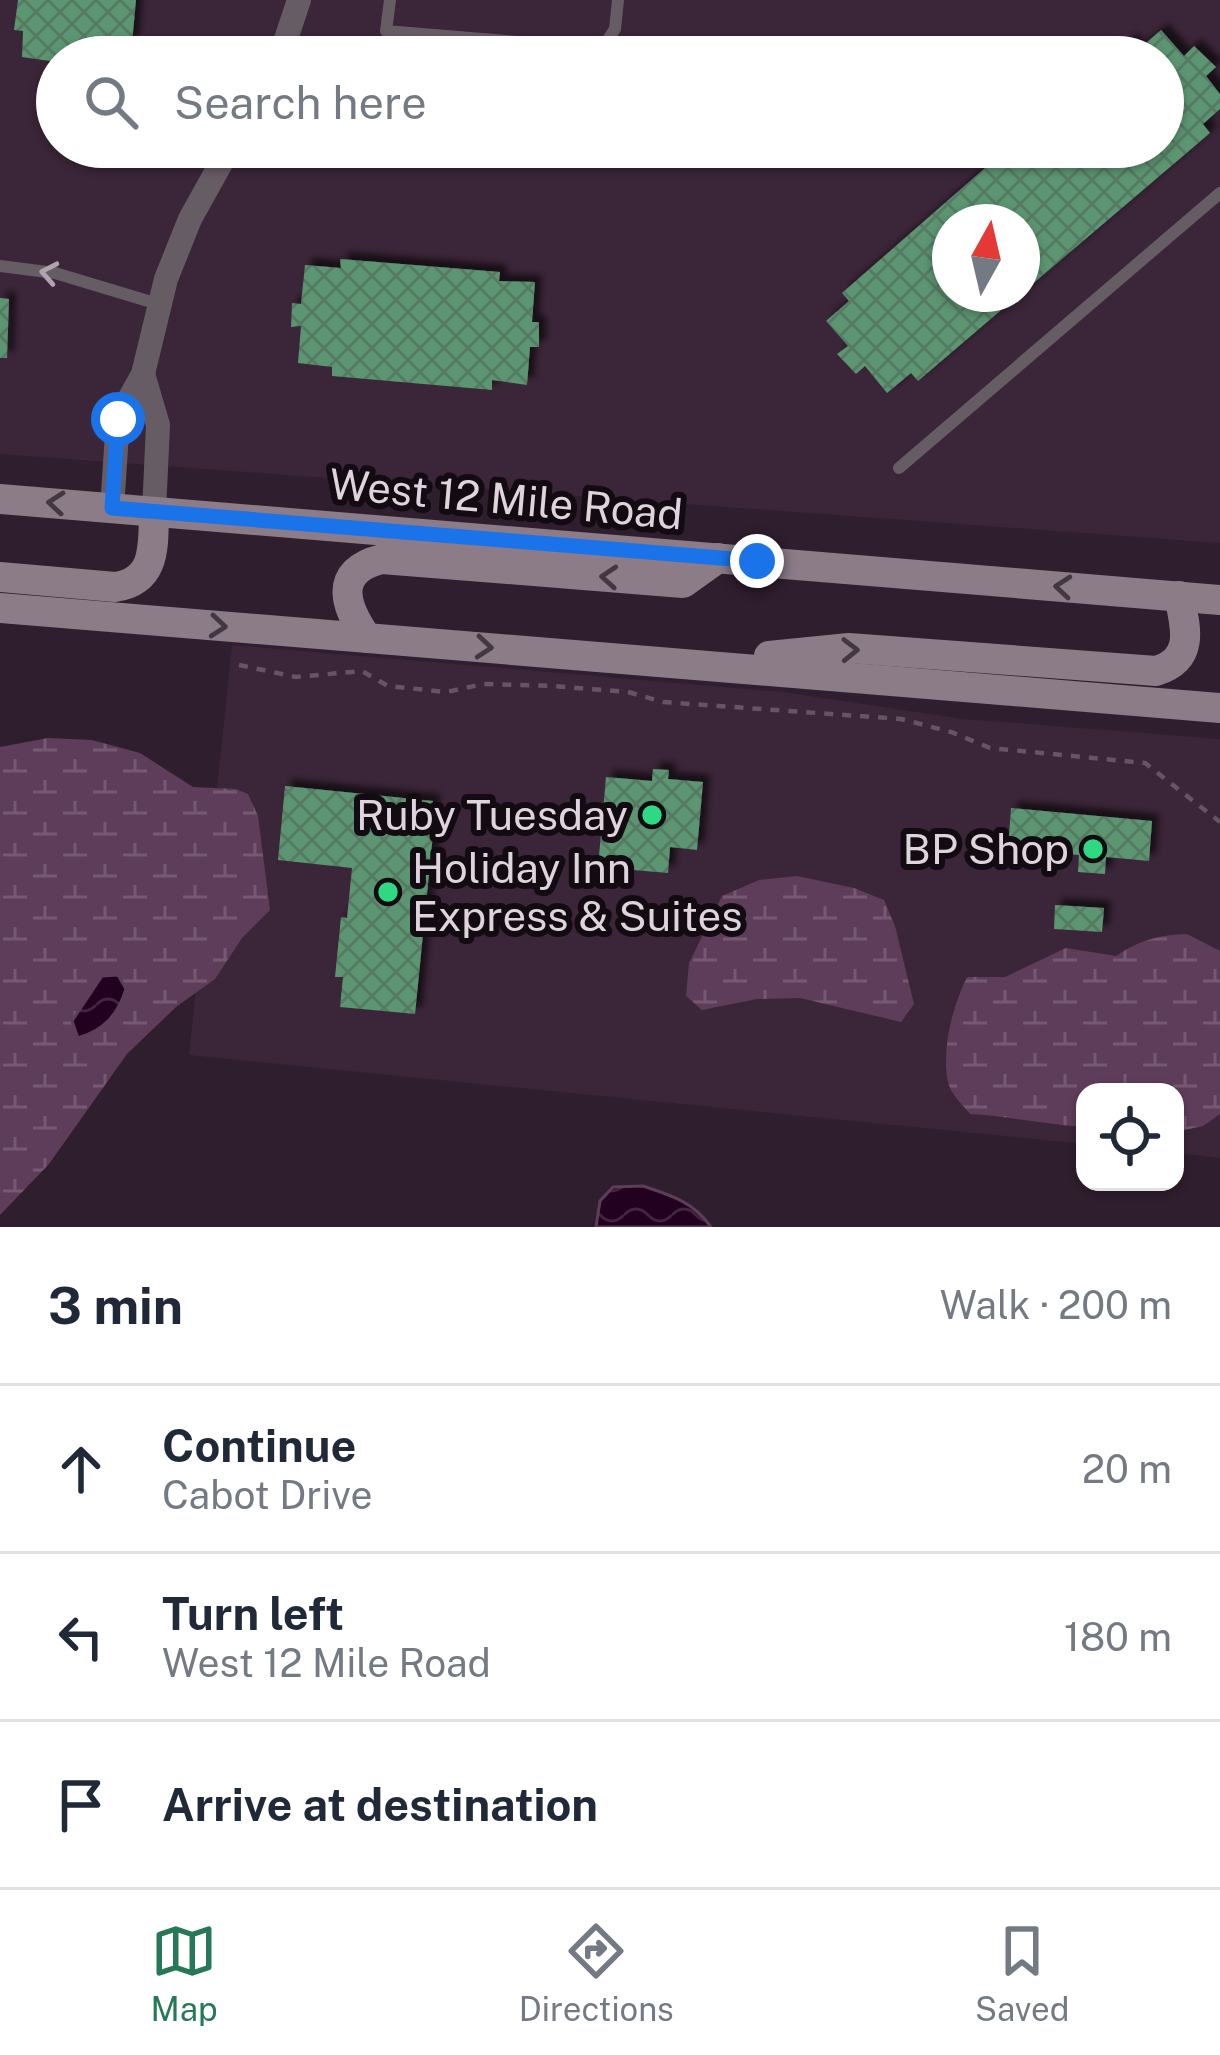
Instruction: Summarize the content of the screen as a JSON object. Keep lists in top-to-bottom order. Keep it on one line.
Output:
{"streets":{"main road":["West 12 Mile Road"]},"places":["Ruby Tuesday","BP Shop","Holiday Inn Express & Suites"],"north":"top","page":{"search":"Search here","heading":["3 min","Walk · 200 m"],"list":[["Continue","Cabot Drive","20 m"],["Turn left","West 12 Mile Road","180 m"],"Arrive at destination"],"nav":["Map","Directions","Saved"]}}
